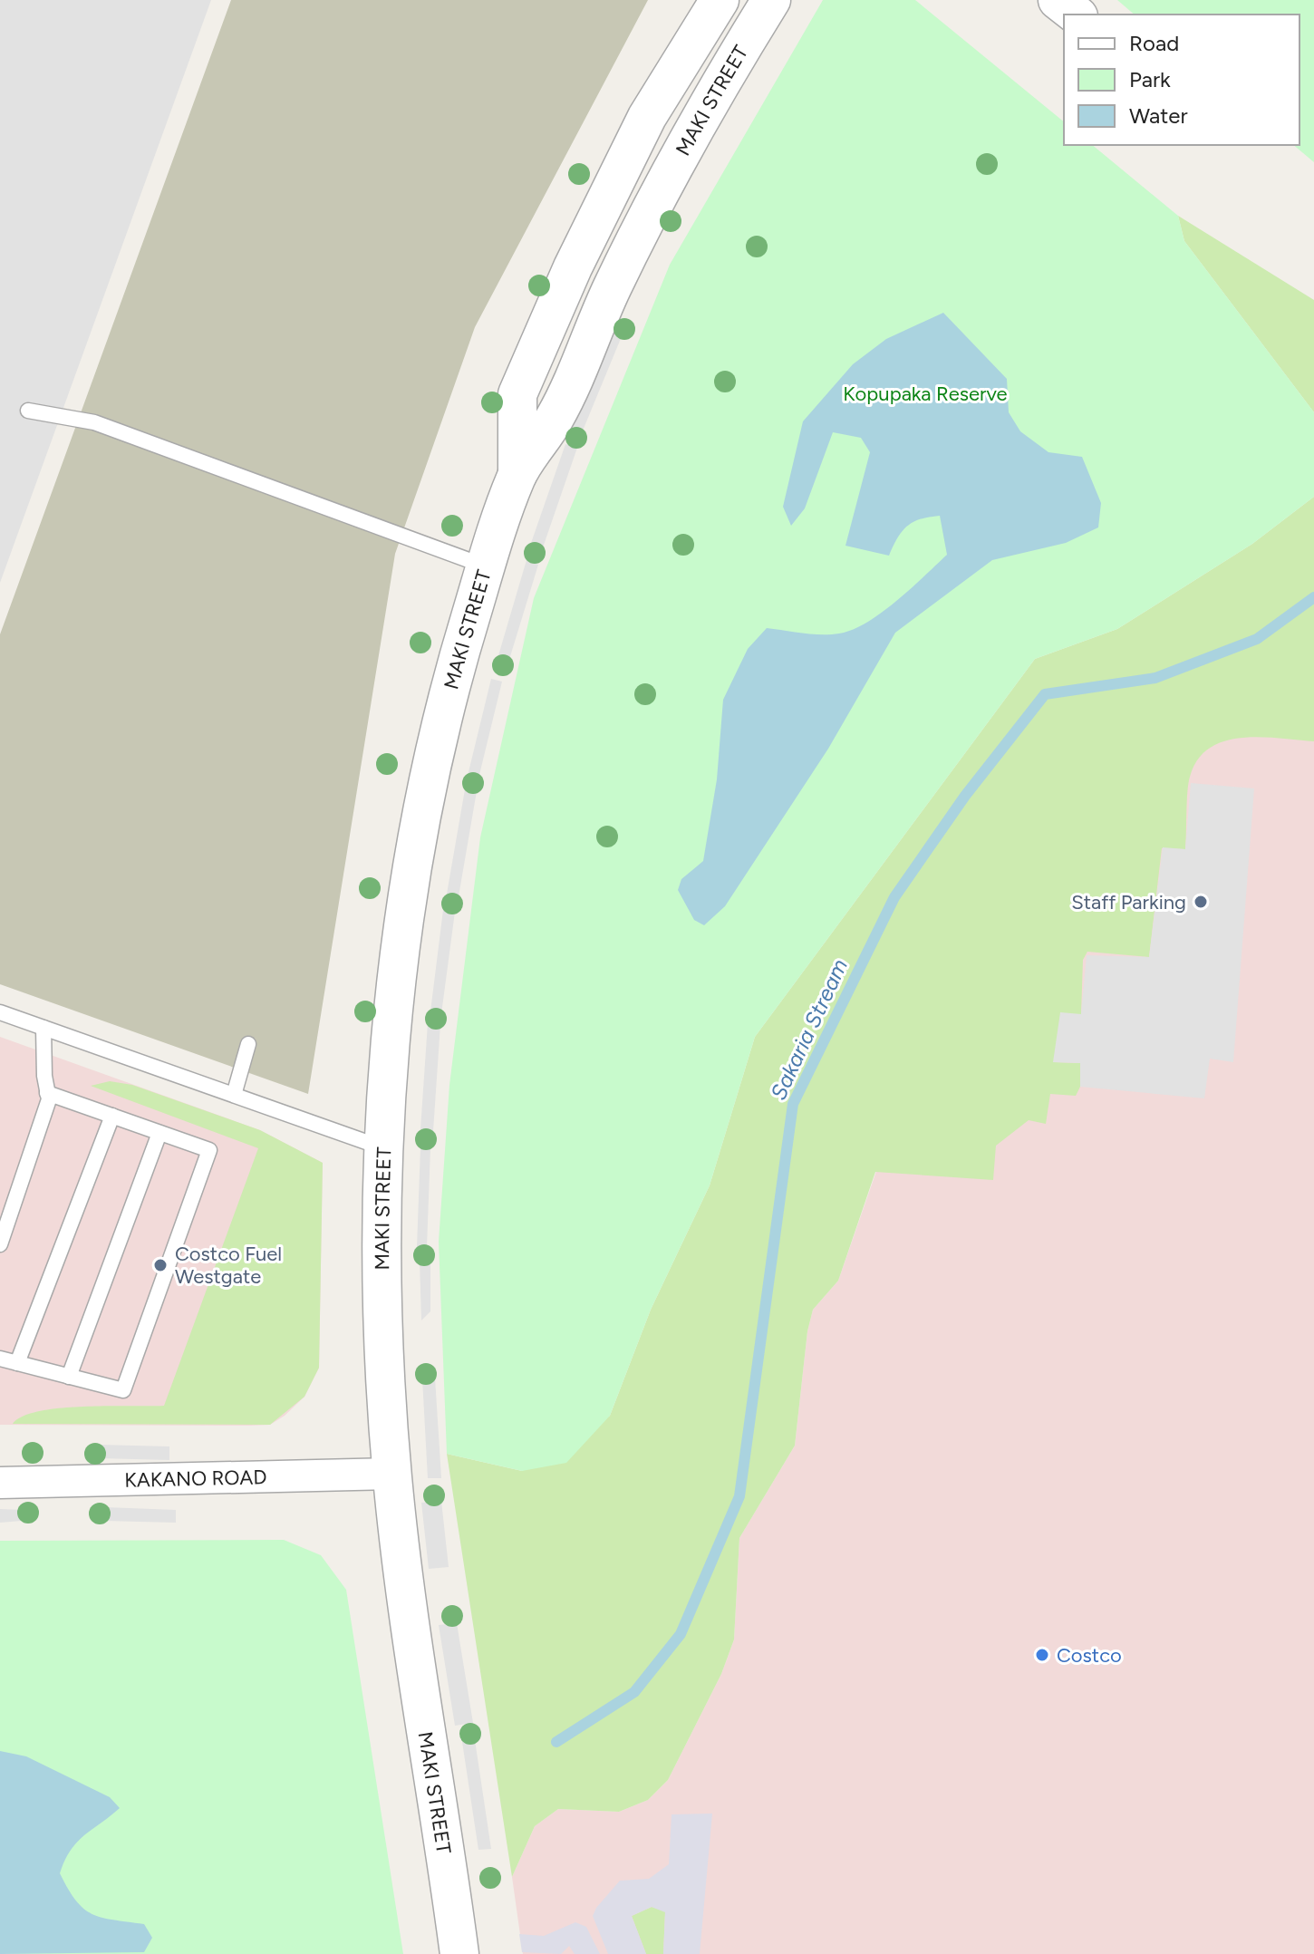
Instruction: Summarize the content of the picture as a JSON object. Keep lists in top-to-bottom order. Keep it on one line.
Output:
{"streets":{"street":["MAKI STREET","KAKANO ROAD"]},"crossings":[["MAKI STREET","KAKANO ROAD"]],"water":["Sakaria Stream"],"parks":["Kopupaka Reserve"],"places":["Staff Parking","Costco Fuel Westgate","Costco"],"legend":["Road","Park","Water"]}
